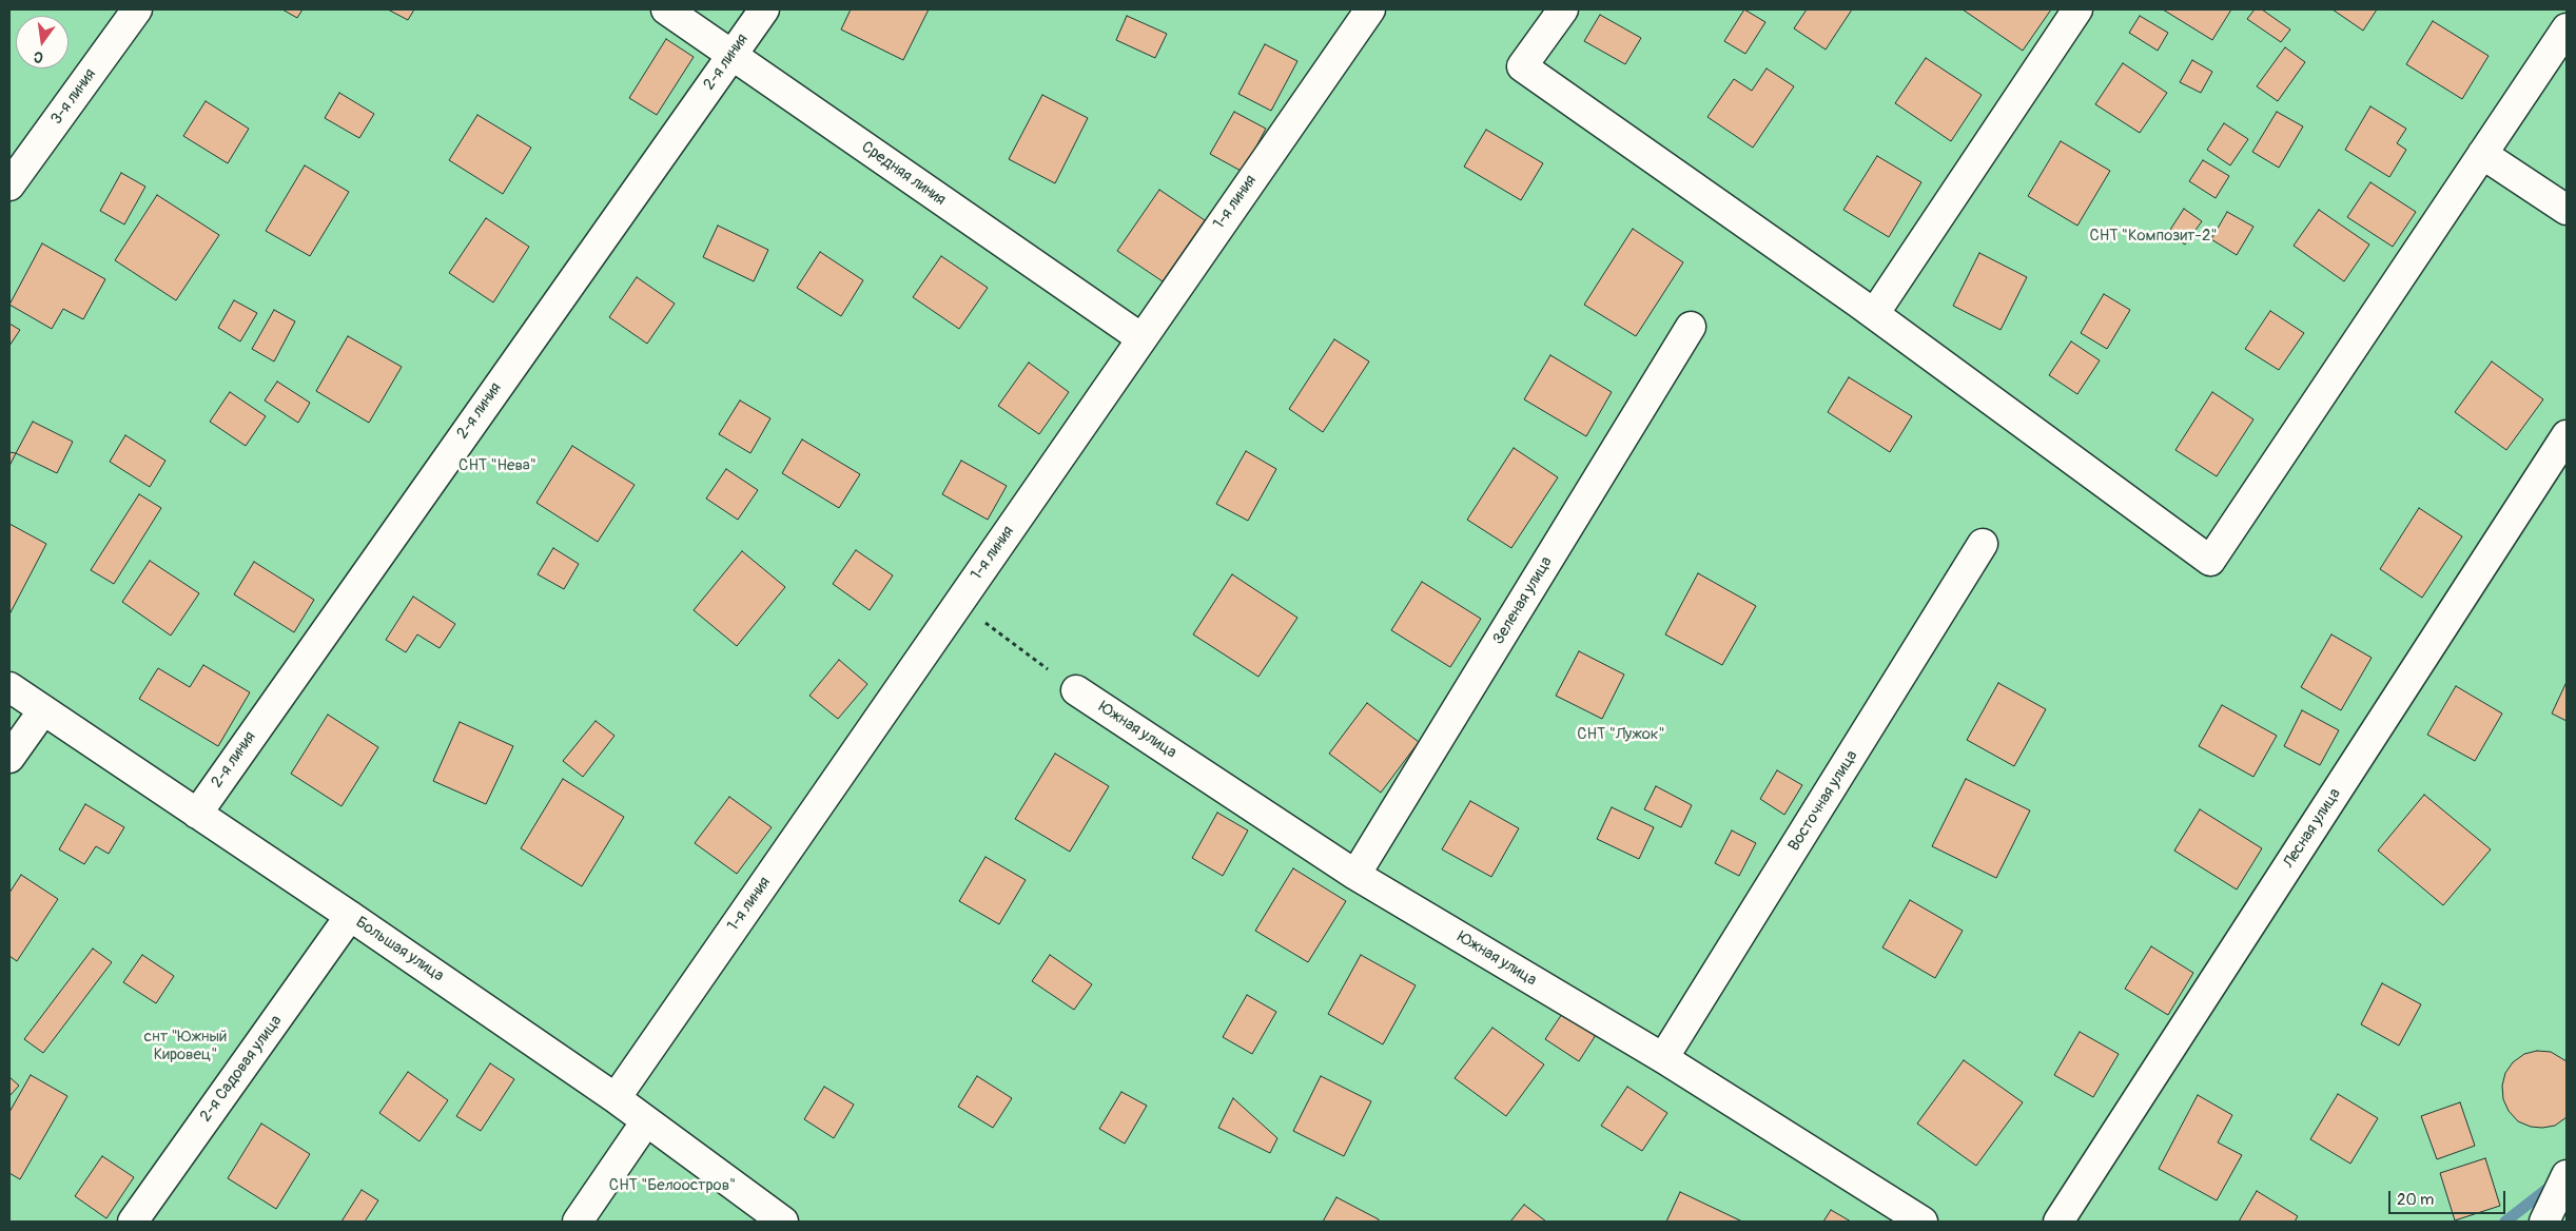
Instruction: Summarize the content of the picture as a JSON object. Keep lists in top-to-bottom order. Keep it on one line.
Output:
{"streets":{"street":["2-я линия","3-я линия","Средняя линия","1-я линия","Зеленая улица","Южная улица","Восточная улица","Лесная улица","Большая улица","2-я Садовая улица"]},"crossings":[["2-я линия","Средняя линия"],["2-я линия","Большая улица"],["Средняя линия","1-я линия"],["1-я линия","Большая улица"],["Зеленая улица","Южная улица"],["Южная улица","Восточная улица"],["Большая улица","2-я Садовая улица"]],"parks":["СНТ \"Композит-2\"","СНТ \"Нева\"","СНТ \"Лужок\"","снт \"Южный Кировец\"","СНТ \"Белоостров\""],"scale_bar":"20 m","north":"bottom"}
